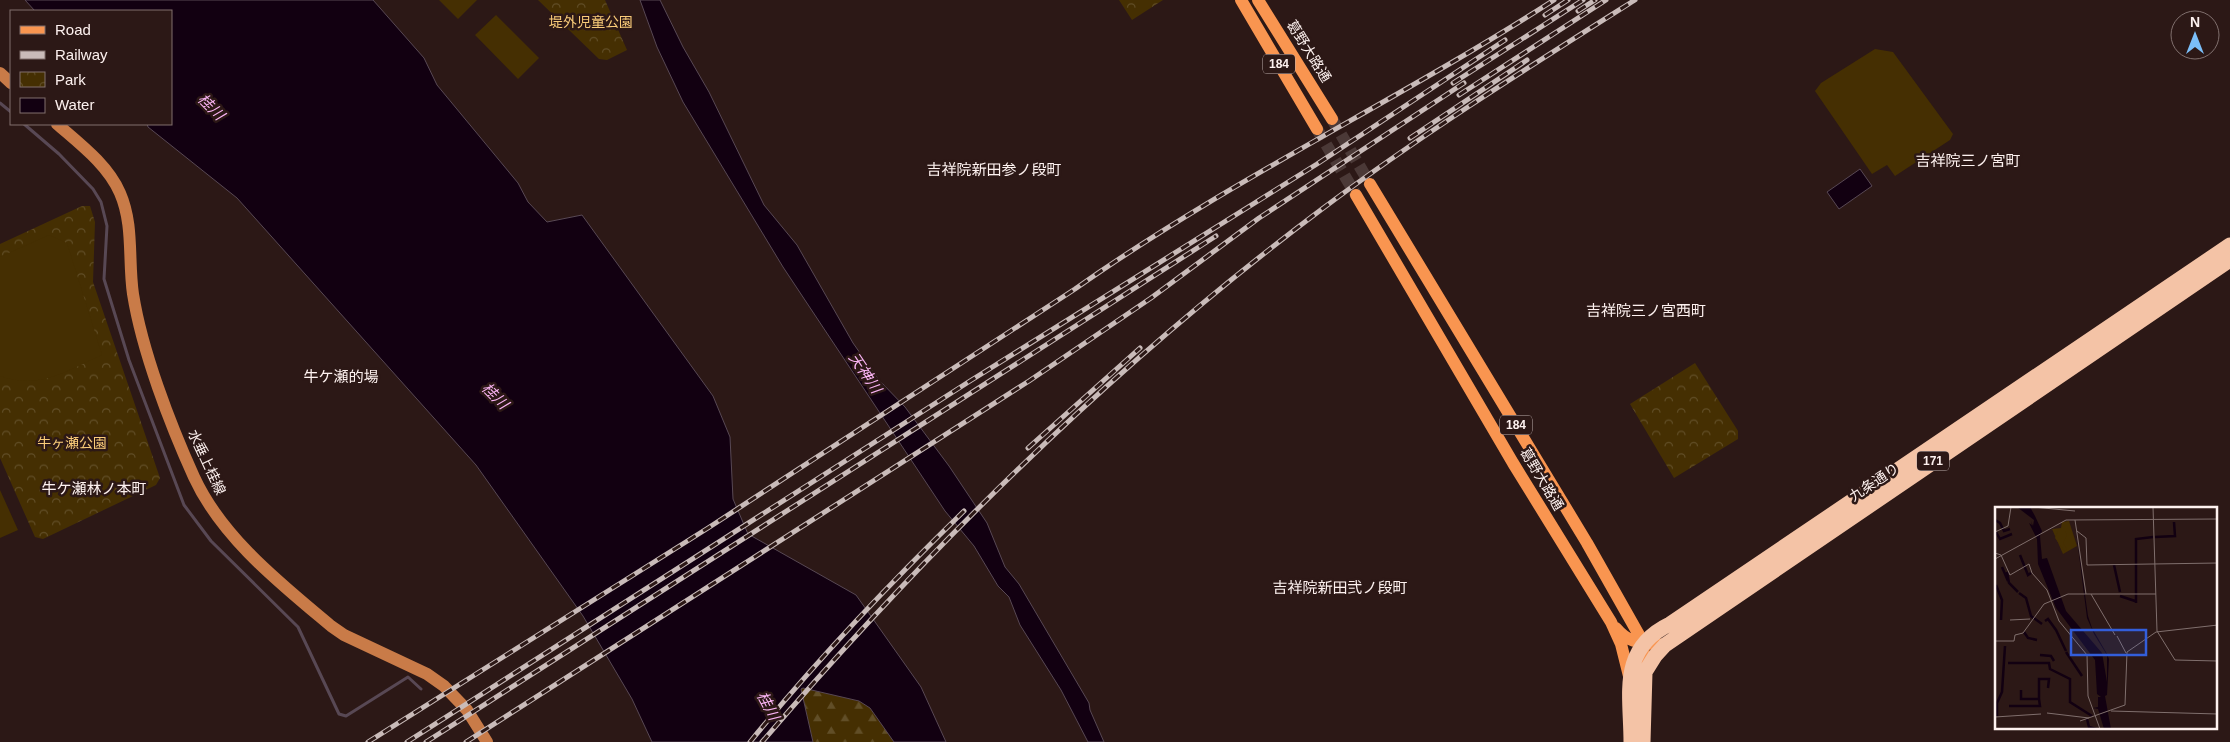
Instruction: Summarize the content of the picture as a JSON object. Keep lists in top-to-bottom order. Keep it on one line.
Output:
{"streets":{"highway":["葛野大路通","171","九条通り"],"main road":["184","水垂上桂線"]},"crossings":[["葛野大路通","九条通り"]],"districts":["吉祥院三ノ宮町","吉祥院新田参ノ段町","吉祥院三ノ宮西町","牛ケ瀬的場","牛ケ瀬林ノ本町","吉祥院新田弐ノ段町"],"water":["桂川","天神川"],"parks":["堤外児童公園","牛ヶ瀬公園"],"legend":["Road","Railway","Park","Water"],"north":"top"}
